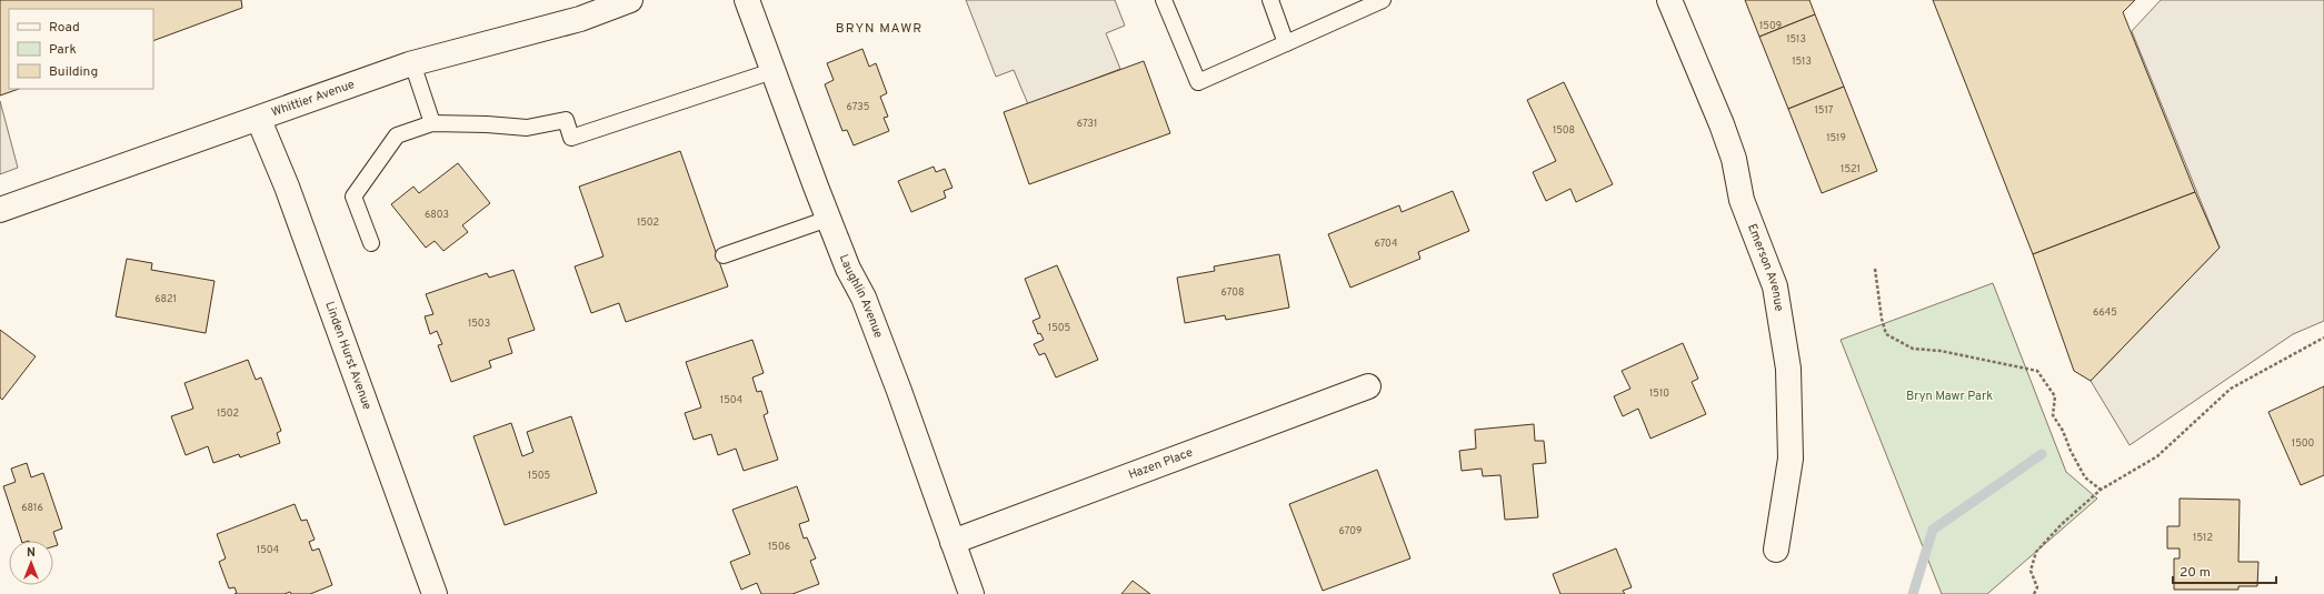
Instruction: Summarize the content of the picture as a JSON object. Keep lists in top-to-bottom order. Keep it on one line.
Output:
{"streets":{"street":["Whittier Avenue","Emerson Avenue","Laughlin Avenue","Linden Hurst Avenue","Hazen Place"]},"crossings":[["Whittier Avenue","Linden Hurst Avenue"],["Laughlin Avenue","Hazen Place"]],"districts":["BRYN MAWR"],"parks":["Bryn Mawr Park"],"house_numbers":["1509","1513","1513","6735","1517","6731","1508","1519","1521","6803","1502","6704","6708","6821","6645","1503","1505","1510","1504","1502","1500","1505","6816","6709","1512","1506","1504"],"legend":["Road","Park","Building"],"scale_bar":"20 m","north":"top"}
